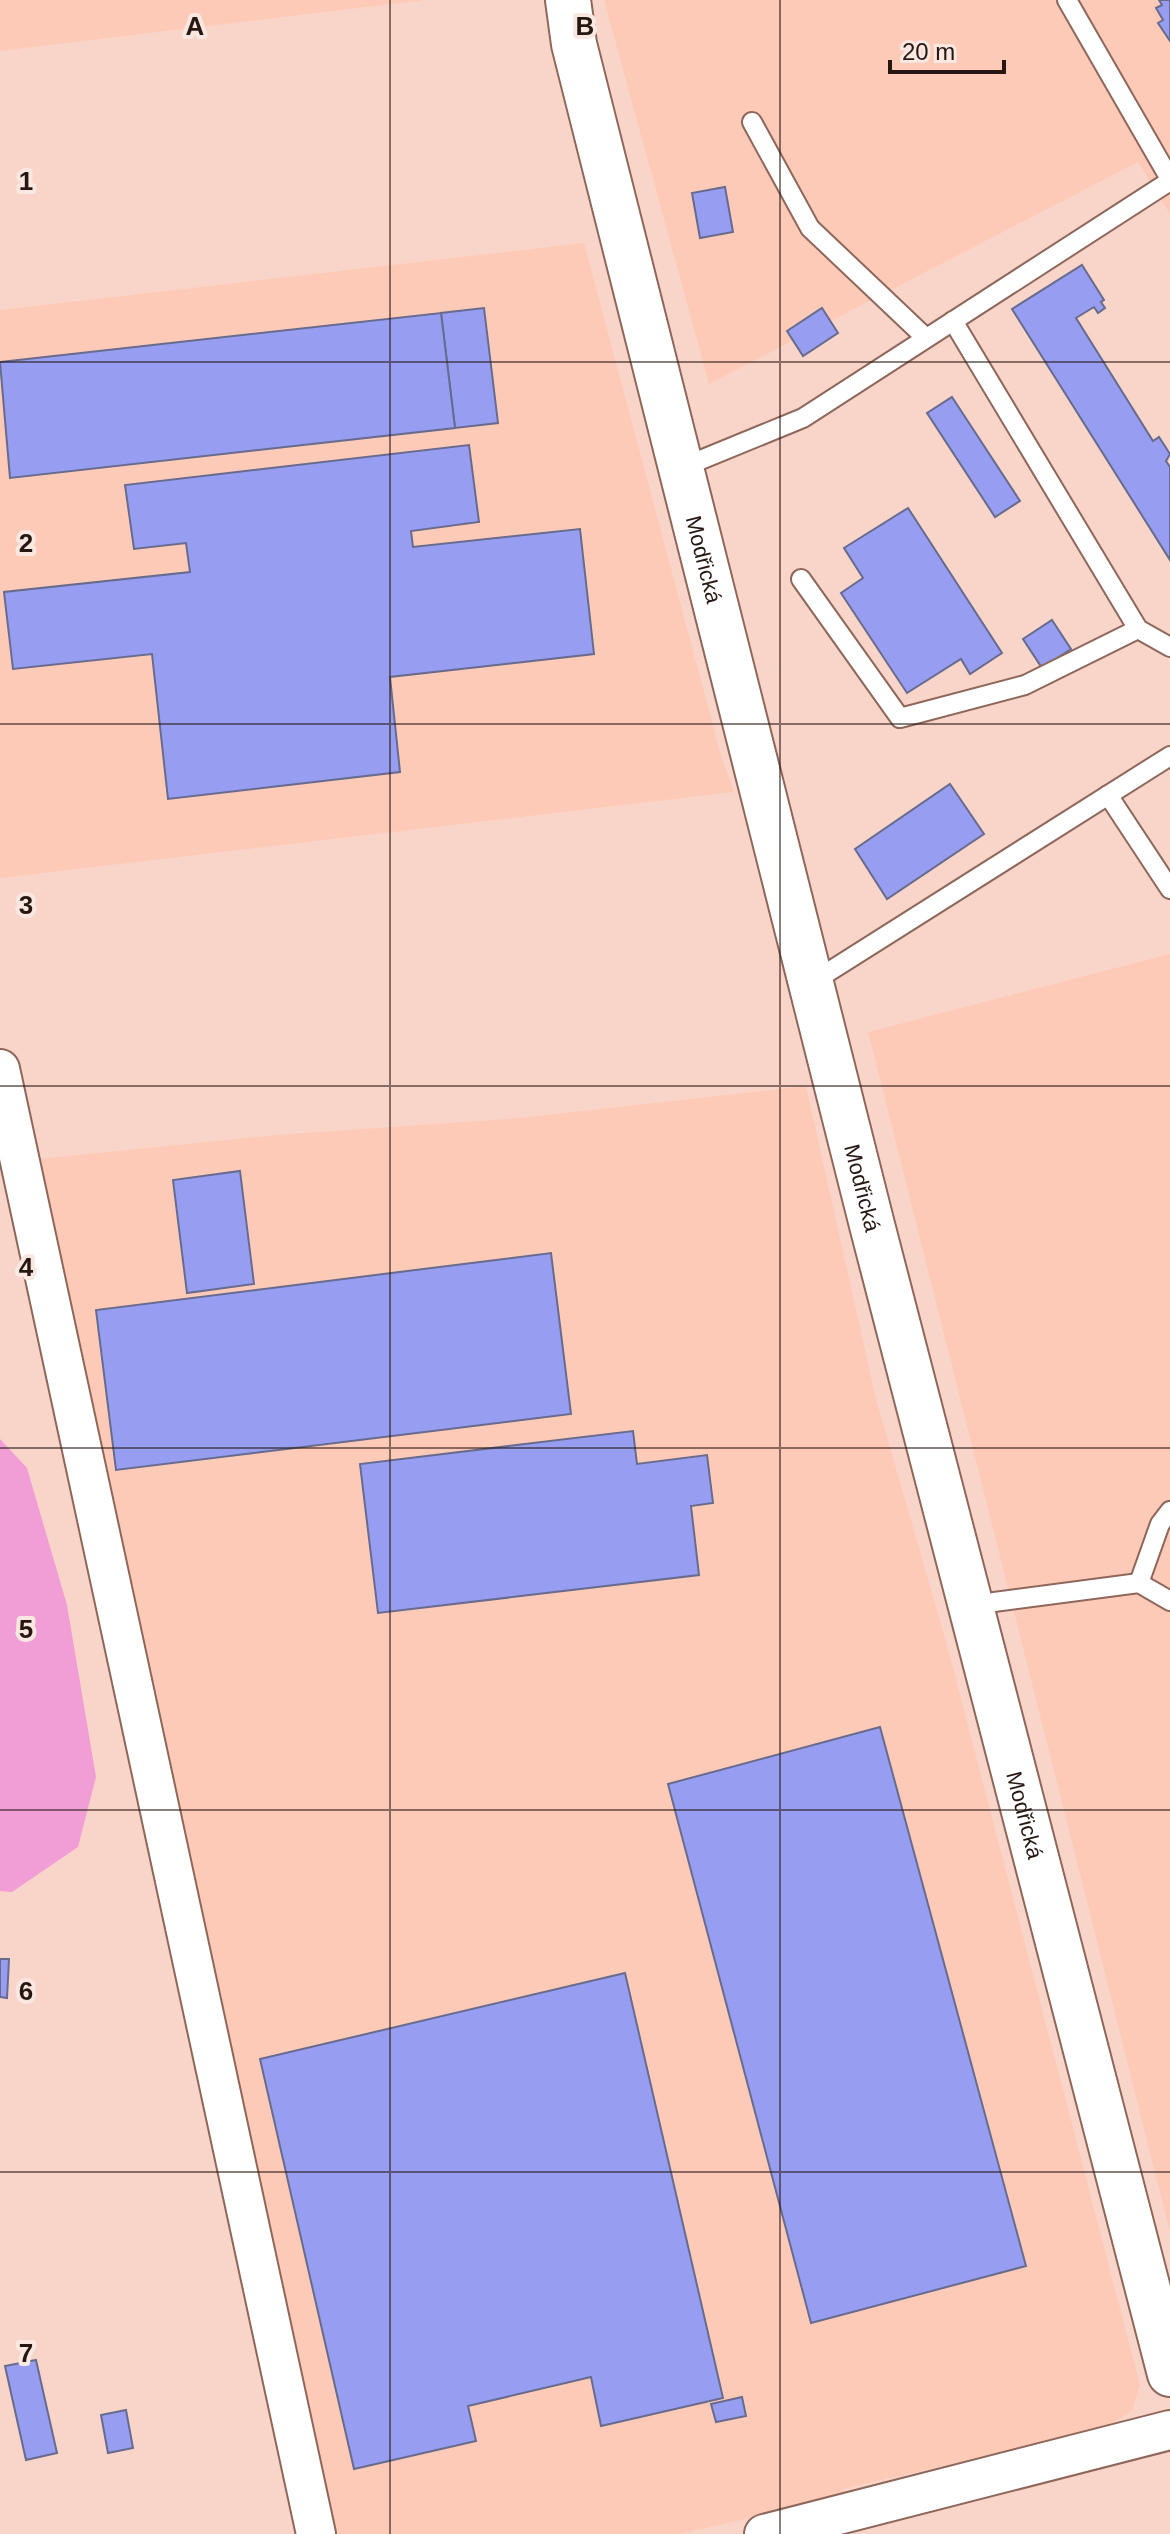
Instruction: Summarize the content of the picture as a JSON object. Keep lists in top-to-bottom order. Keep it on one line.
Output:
{"streets":{"street":["Modřická"]},"scale_bar":"20 m","grid":{"columns":["A","B"],"rows":["1","2","3","4","5","6","7"]}}
